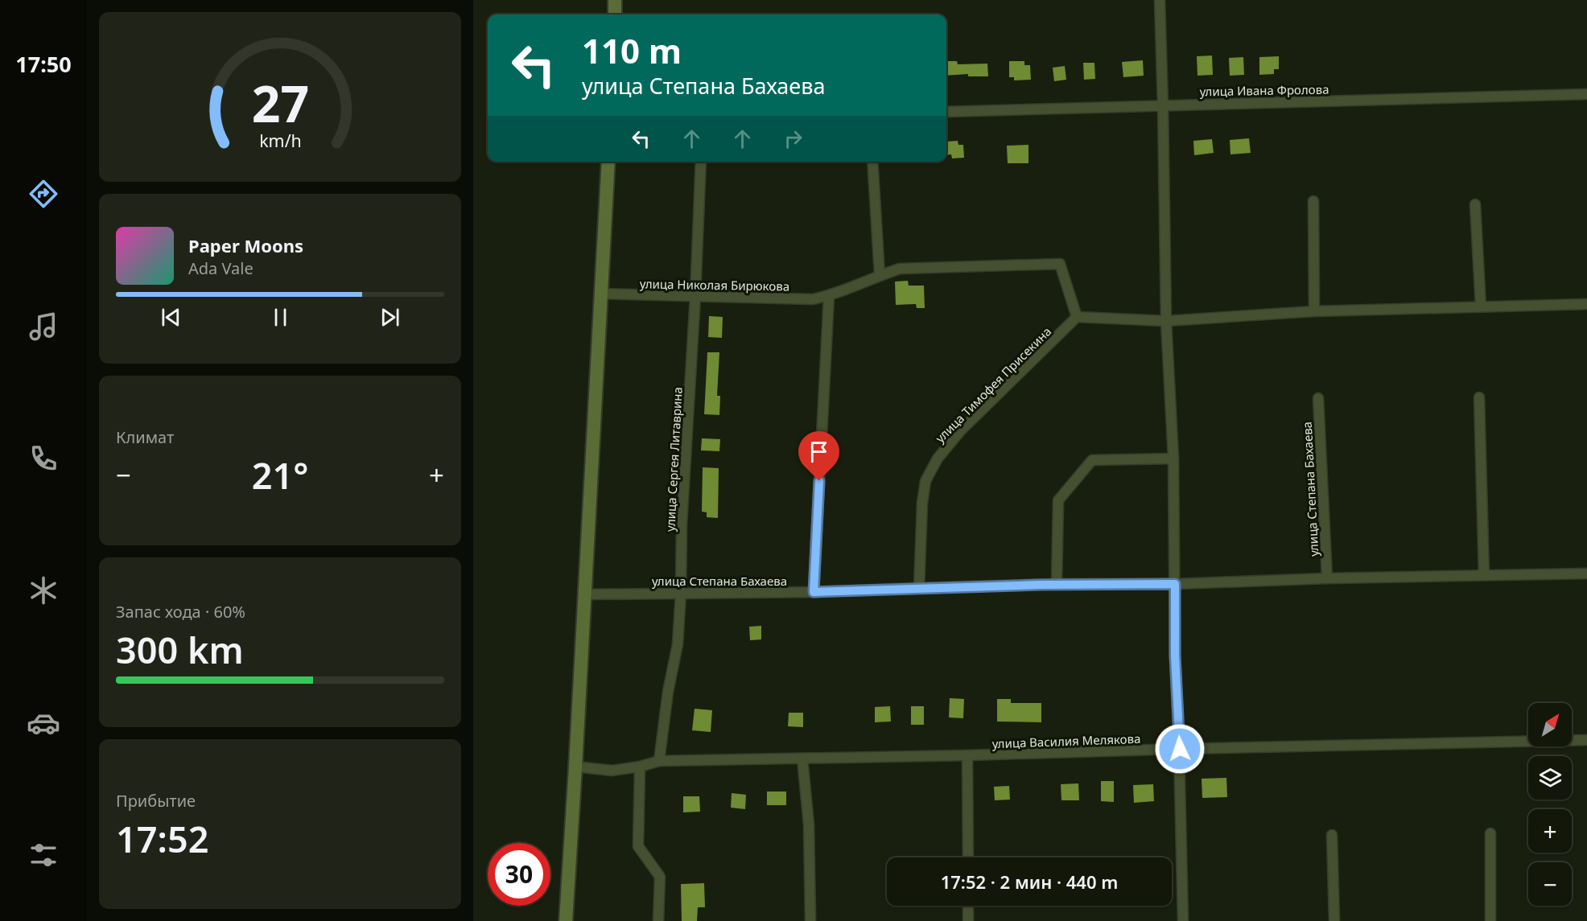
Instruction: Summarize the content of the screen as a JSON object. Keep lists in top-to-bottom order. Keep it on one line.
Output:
{"streets":{"street":["улица Ивана Фролова","улица Николая Бирюкова","улица Тимофея Присекина","улица Сергея Литаврина","улица Степана Бахаева","улица Василия Мелякова"]},"crossings":[["улица Николая Бирюкова","улица Тимофея Присекина"],["улица Николая Бирюкова","улица Сергея Литаврина"],["улица Тимофея Присекина","улица Степана Бахаева"],["улица Сергея Литаврина","улица Степана Бахаева"],["улица Сергея Литаврина","улица Василия Мелякова"]],"north":"top right","page":{"tabs":"17:50","turn":["110 m","улица Степана Бахаева"],"song":["Paper Moons","Ada Vale"],"tile":["Климат",["Запас хода · 60%","300 km"],["Прибытие","17:52"]],"heat":["−","21°","+"],"map_buttons":["+","−"],"limit":"30","trip":"17:52 · 2 мин · 440 m","gauge":["27","km/h"]}}
